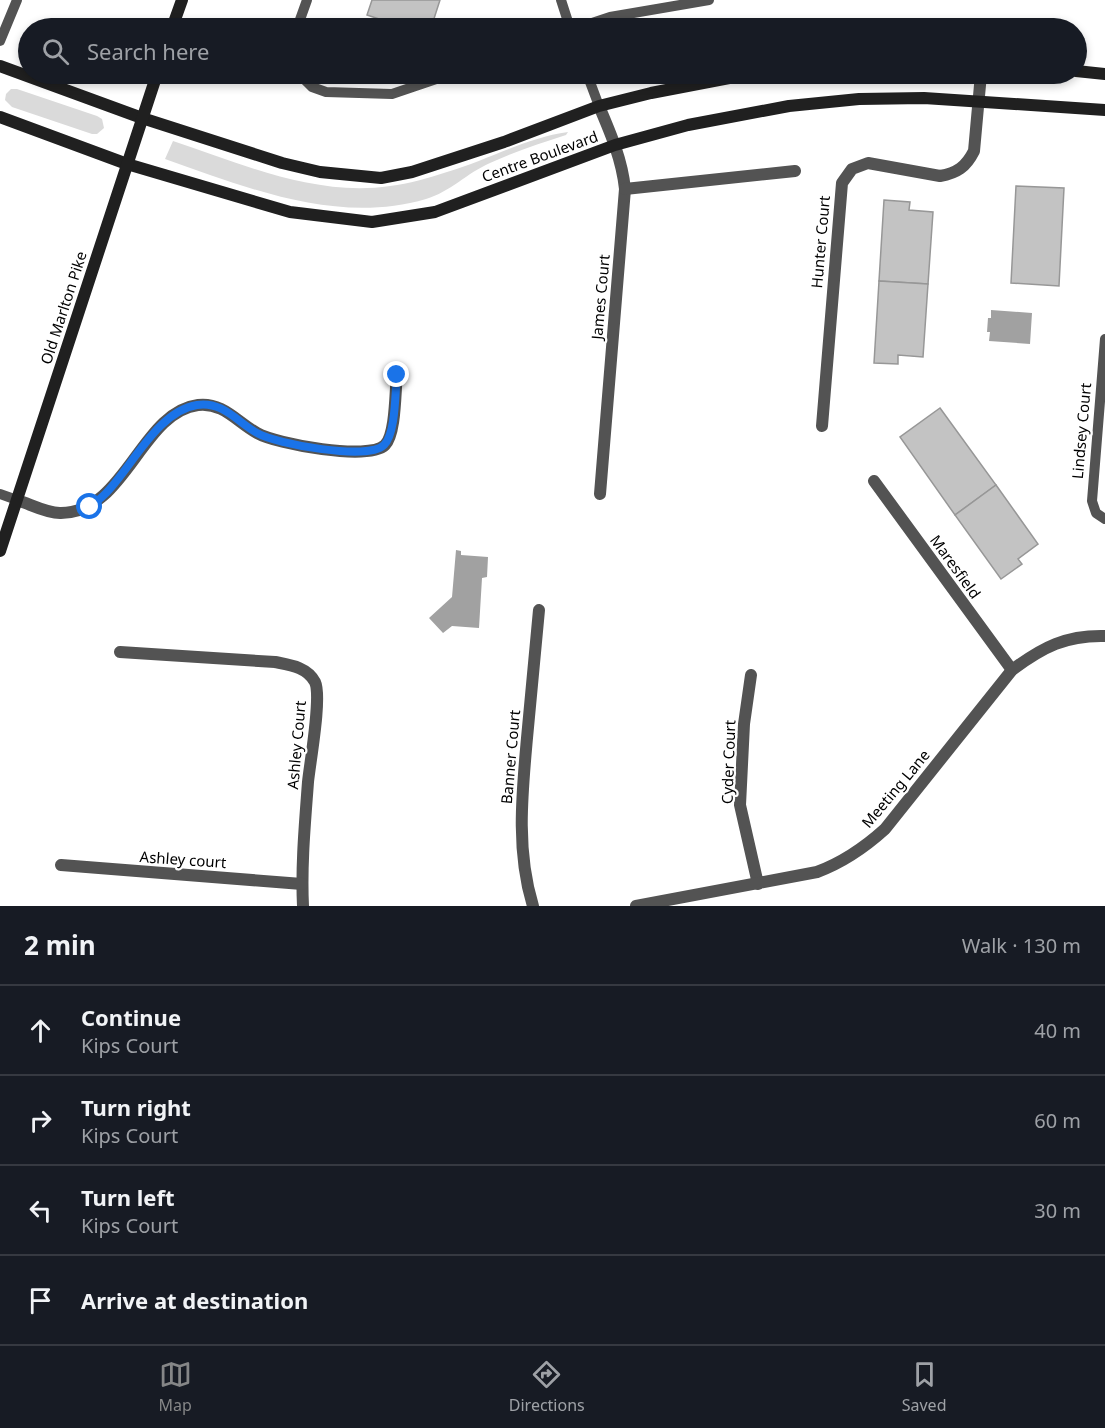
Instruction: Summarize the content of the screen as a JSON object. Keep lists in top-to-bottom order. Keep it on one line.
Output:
{"streets":{"street":["Centre Boulevard","Hunter Court","James Court","Old Marlton Pike","Maresfield","Ashley Court","Banner Court","Cyder Court","Meeting Lane","Ashley court"],"lane":["Lindsey Court"]},"crossings":[["Centre Boulevard","Hunter Court"],["Centre Boulevard","James Court"],["Centre Boulevard","Old Marlton Pike"],["Maresfield","Meeting Lane"],["Ashley Court","Ashley court"],["Cyder Court","Meeting Lane"]],"page":{"search":"Search here","heading":["2 min","Walk · 130 m"],"list":[["Continue","Kips Court","40 m"],["Turn right","Kips Court","60 m"],["Turn left","Kips Court","30 m"],"Arrive at destination"],"nav":["Map","Directions","Saved"]}}
